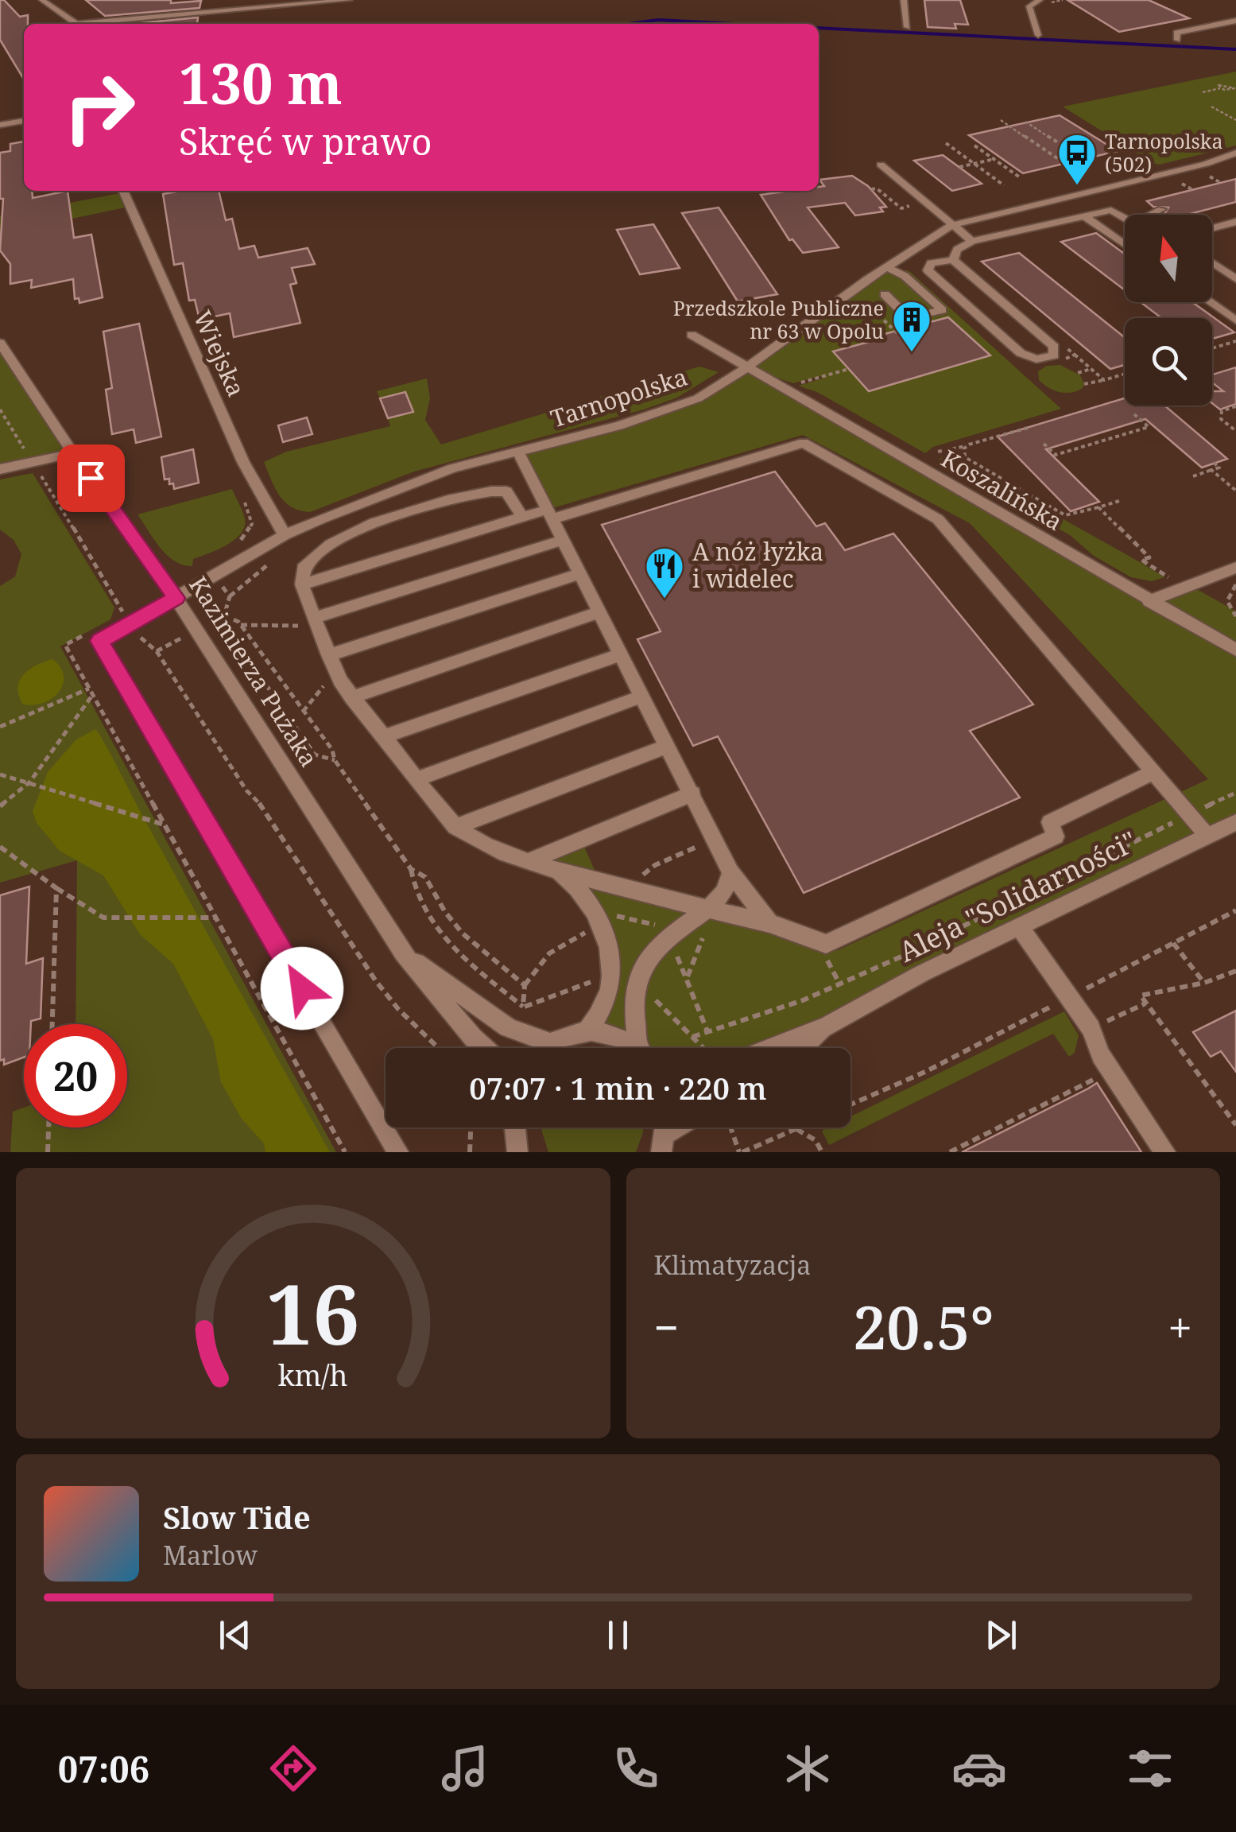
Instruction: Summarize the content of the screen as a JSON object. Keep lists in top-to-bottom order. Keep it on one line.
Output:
{"streets":{"street":["Wiejska","Tarnopolska","Koszalińska","Kazimierza Pużaka","Aleja \"Solidarności\""]},"crossings":[["Wiejska","Tarnopolska"],["Tarnopolska","Koszalińska"],["Tarnopolska","Kazimierza Pużaka"]],"places":{"bus stop":["Tarnopolska (502)"],"building":["Przedszkole Publiczne nr 63 w Opolu"],"restaurant":["A nóż łyżka i widelec"]},"north":"top","page":{"turn":["130 m","Skręć w prawo"],"limit":"20","trip":"07:07 · 1 min · 220 m","tile":"Klimatyzacja","heat":["−","20.5°","+"],"song":["Slow Tide","Marlow"],"tabs":"07:06","gauge":["16","km/h"]}}
